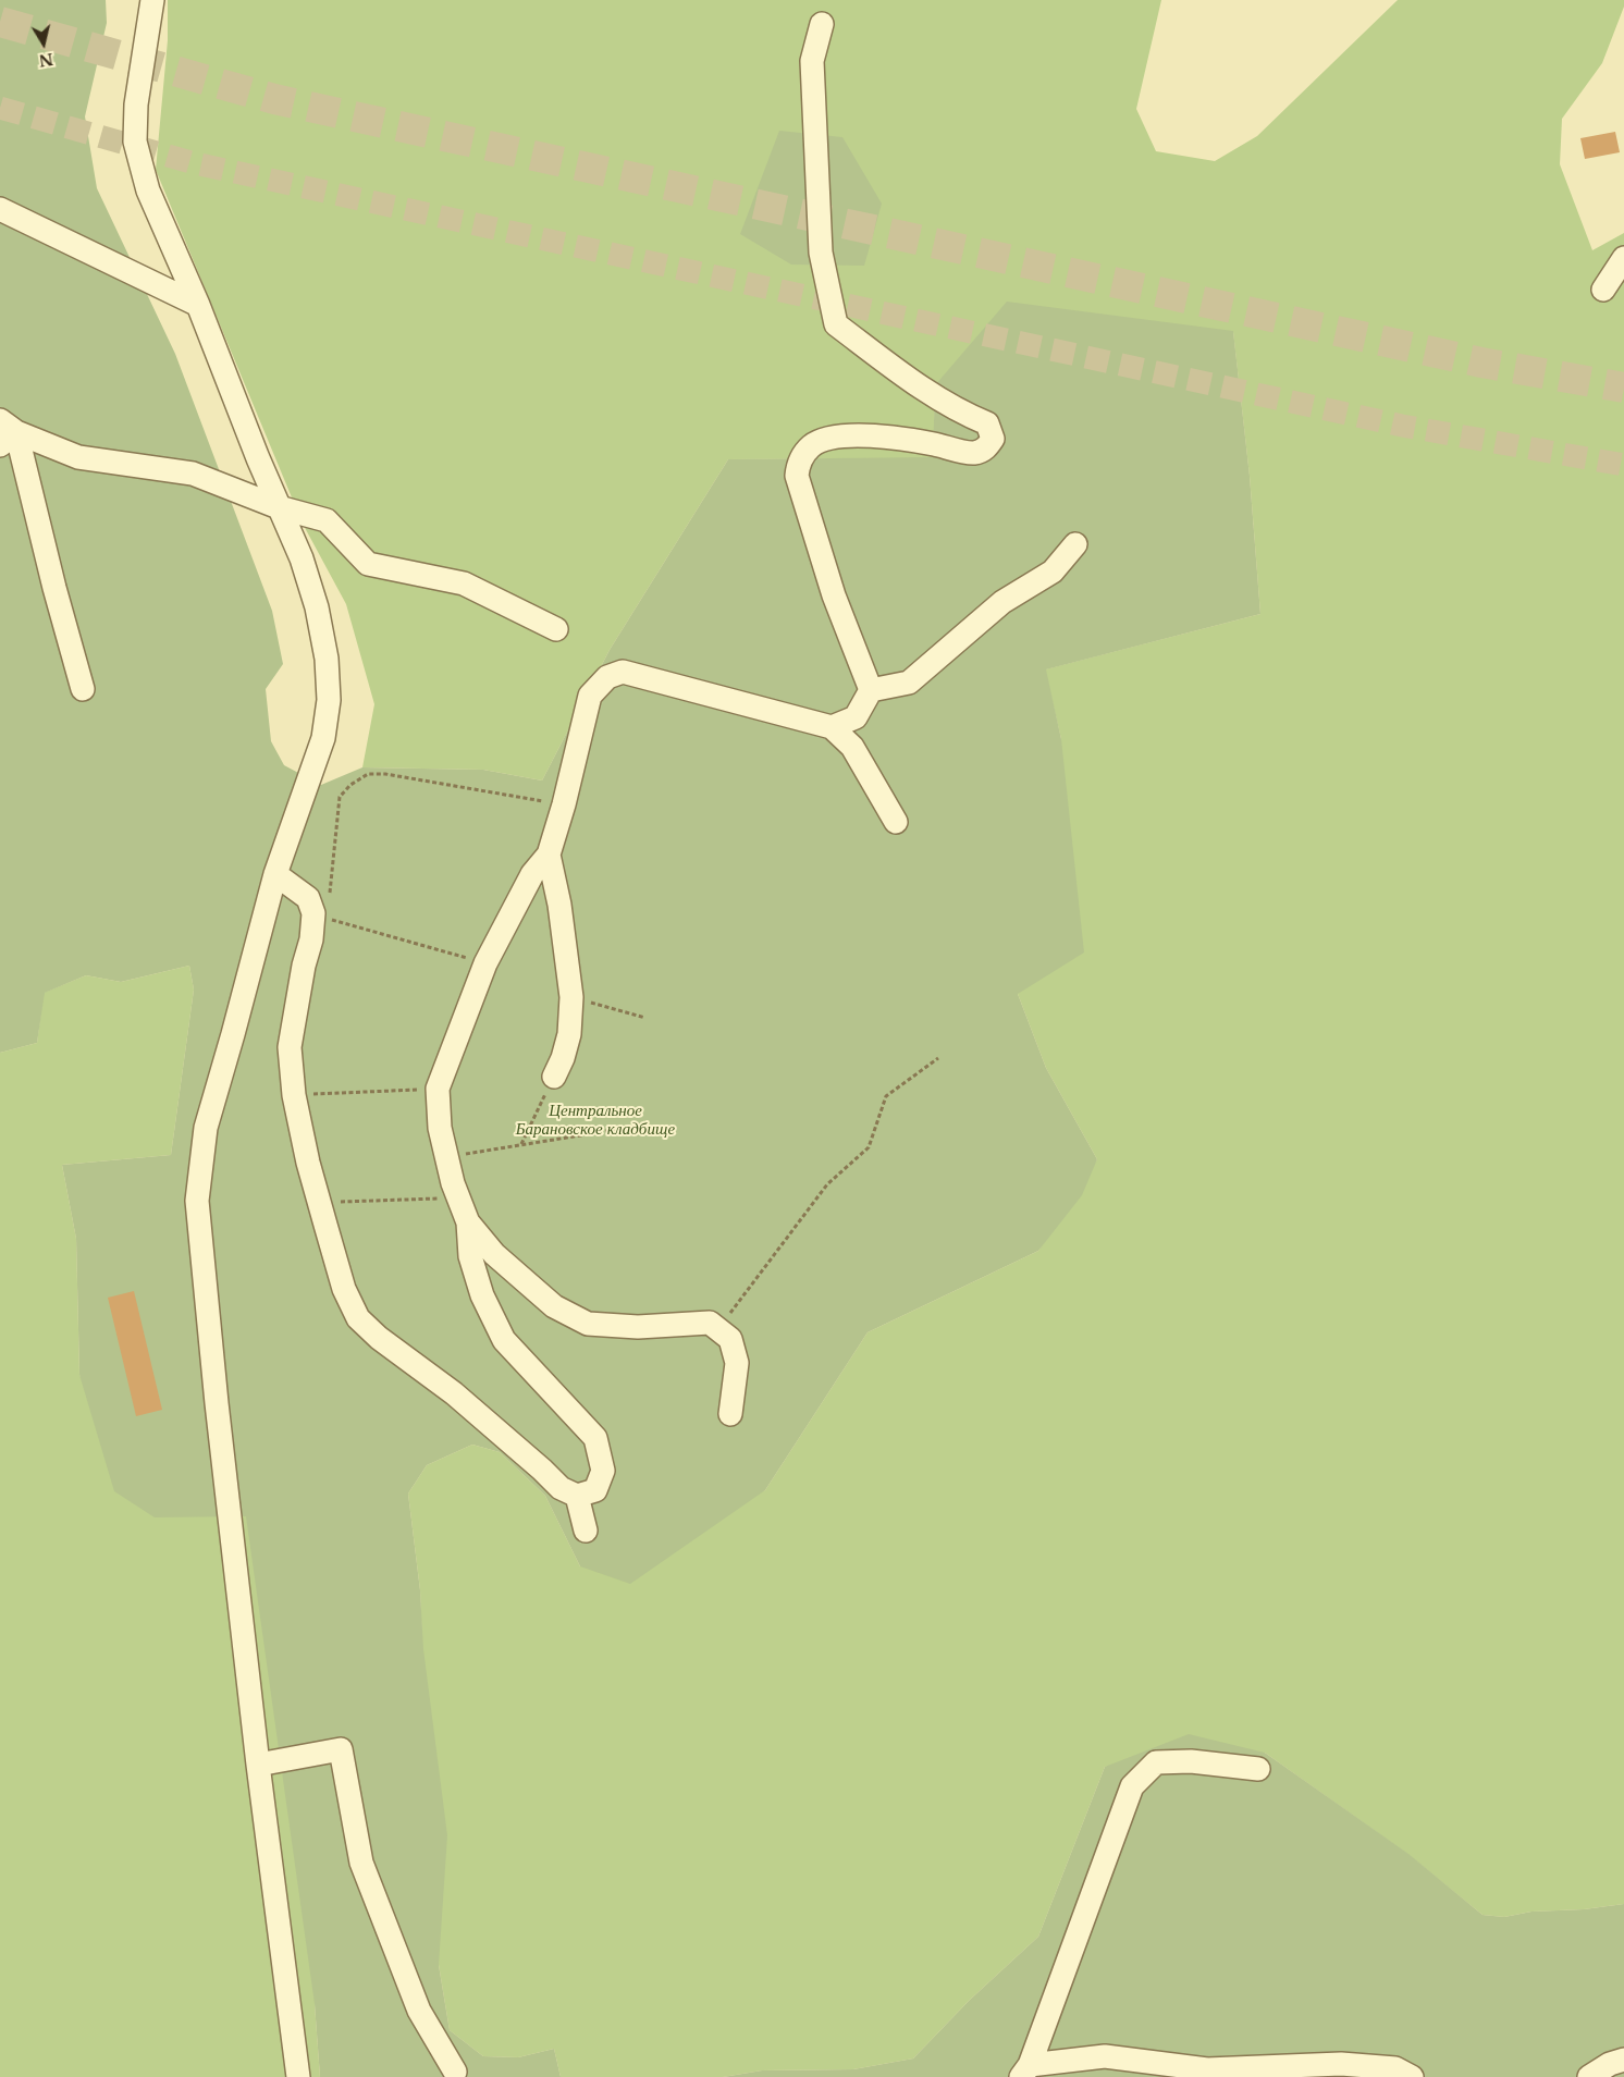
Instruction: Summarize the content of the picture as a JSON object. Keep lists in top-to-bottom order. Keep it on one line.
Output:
{"parks":["Центральное Барановское кладбище"],"north":"bottom"}
